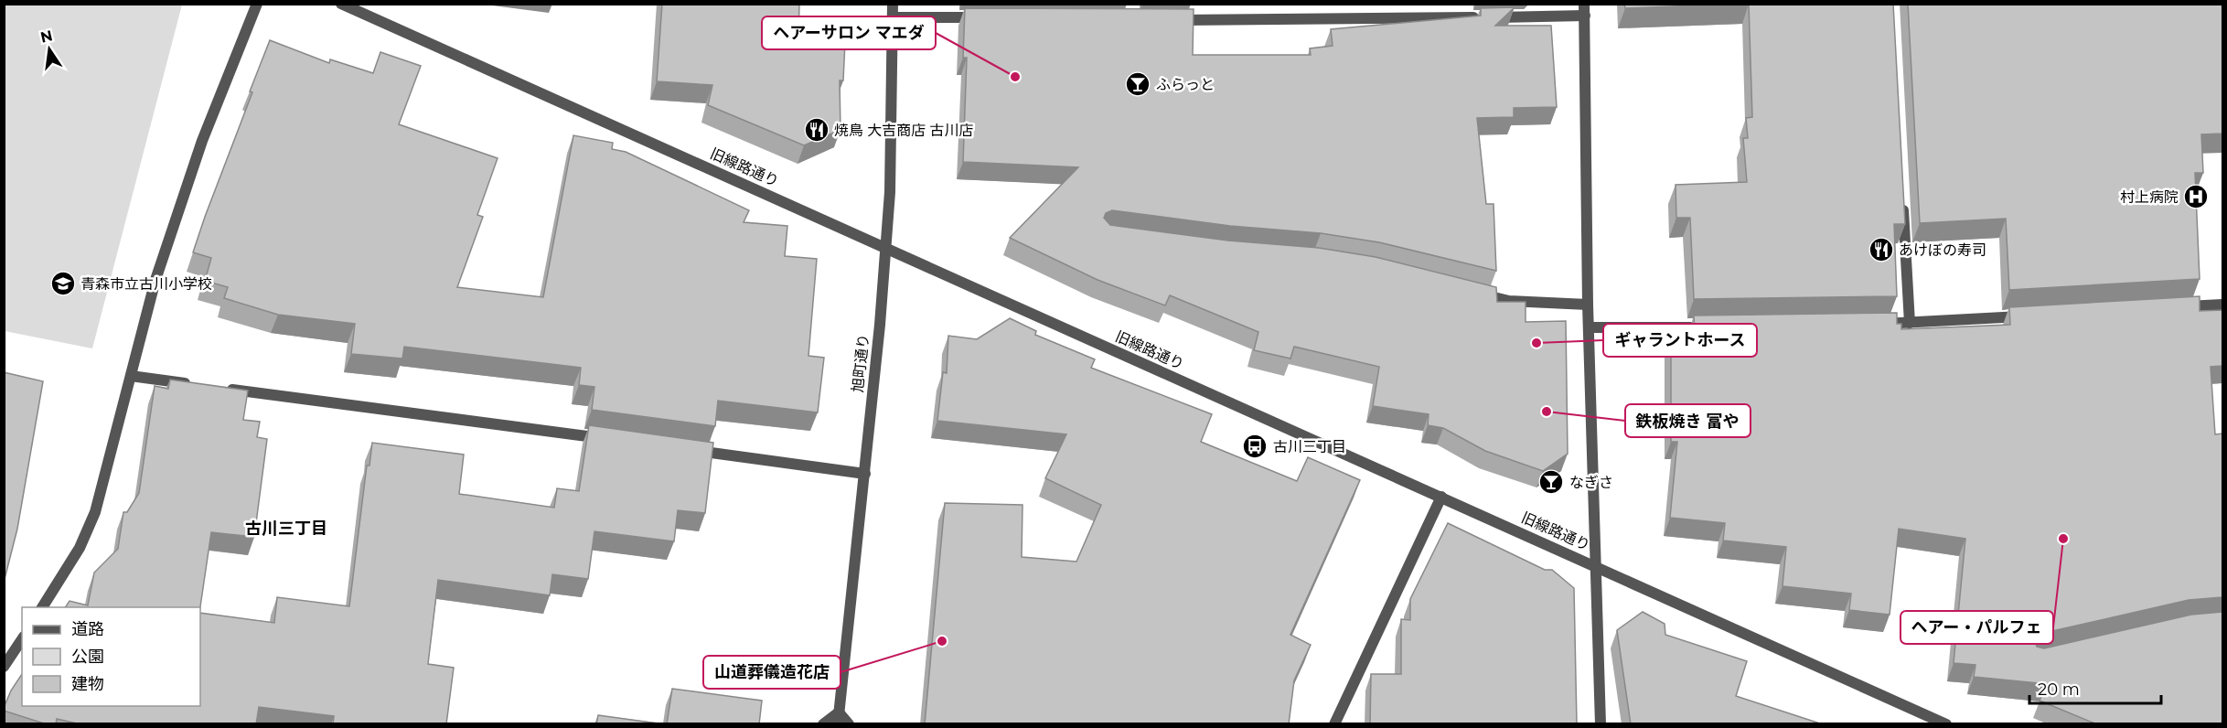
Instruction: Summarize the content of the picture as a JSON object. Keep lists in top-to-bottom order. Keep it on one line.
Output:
{"streets":{"street":["旧線路通り","旭町通り"]},"crossings":[["旧線路通り","旭町通り"]],"districts":["古川三丁目"],"places":{"other":["ヘアーサロン マエダ","ギャラントホース","鉄板焼き 富や","ヘアー・パルフェ","山道葬儀造花店"],"bar":["ふらっと","なぎさ"],"restaurant":["焼鳥 大吉商店 古川店","あけぼの寿司"],"hospital":["村上病院"],"school or university":["青森市立古川小学校"],"bus stop":["古川三丁目"]},"legend":["道路","公園","建物"],"scale_bar":"20 m","north":"top"}
